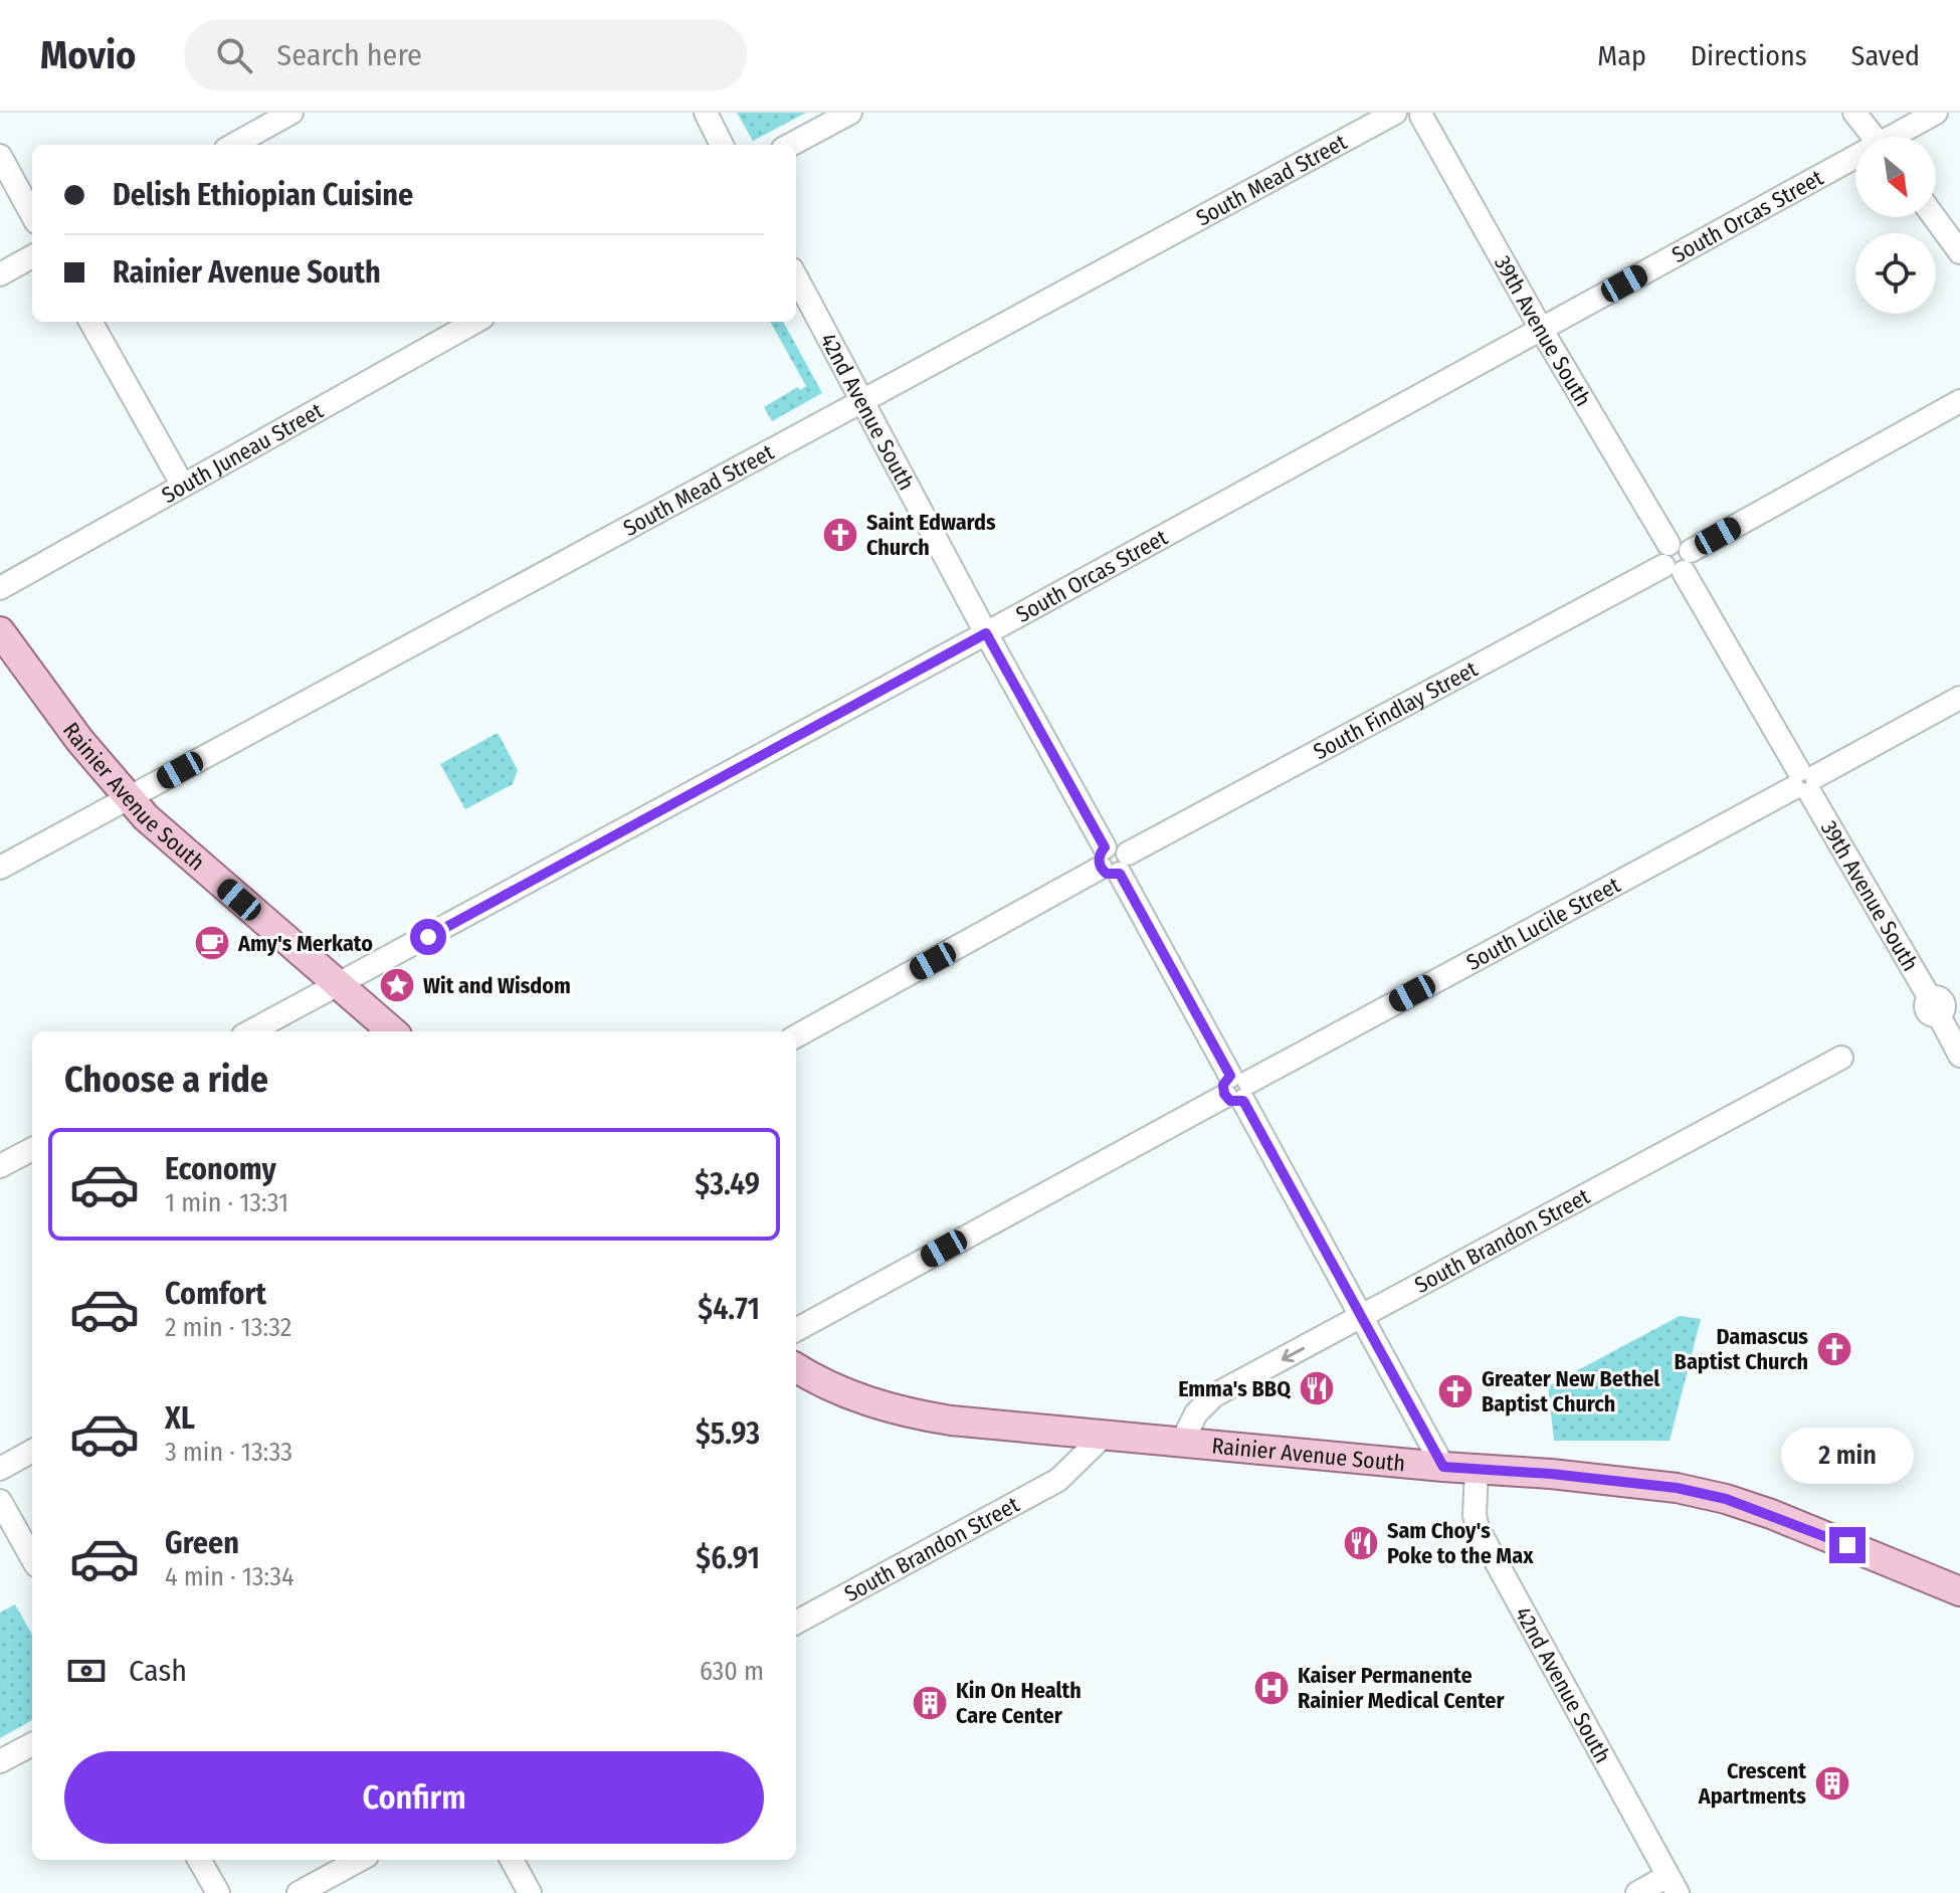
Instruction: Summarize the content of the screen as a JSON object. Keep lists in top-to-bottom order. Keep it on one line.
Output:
{"streets":{"main road":["Rainier Avenue South"],"street":["South Mead Street","South Orcas Street","39th Avenue South","42nd Avenue South","South Juneau Street","South Findlay Street","South Lucile Street","South Brandon Street"]},"crossings":[["South Mead Street","42nd Avenue South"],["South Mead Street","Rainier Avenue South"],["South Orcas Street","39th Avenue South"],["South Orcas Street","42nd Avenue South"],["South Orcas Street","Rainier Avenue South"],["39th Avenue South","South Findlay Street"],["39th Avenue South","South Lucile Street"],["42nd Avenue South","South Findlay Street"],["42nd Avenue South","Rainier Avenue South"],["42nd Avenue South","South Lucile Street"],["42nd Avenue South","South Brandon Street"],["Rainier Avenue South","South Brandon Street"]],"places":{"church":["Saint Edwards Church","Damascus Baptist Church","Greater New Bethel Baptist Church"],"cafe":["Amy's Merkato"],"place":["Wit and Wisdom"],"restaurant":["Emma's BBQ","Sam Choy's Poke to the Max"],"hospital":["Kaiser Permanente Rainier Medical Center"],"building":["Kin On Health Care Center","Crescent Apartments"]},"north":"bottom right","page":{"header":"Movio","search":"Search here","nav":["Map","Directions","Saved"],"banner":["Delish Ethiopian Cuisine","Rainier Avenue South"],"heading":"Choose a ride","list":[{"name":"Economy","note":"1 min · 13:31","value":"$3.49"},{"name":"Comfort","note":"2 min · 13:32","value":"$4.71"},{"name":"XL","note":"3 min · 13:33","value":"$5.93"},{"name":"Green","note":"4 min · 13:34","value":"$6.91"}],"bubble":"2 min","pay":["Cash","630 m"],"buttons":"Confirm"}}
